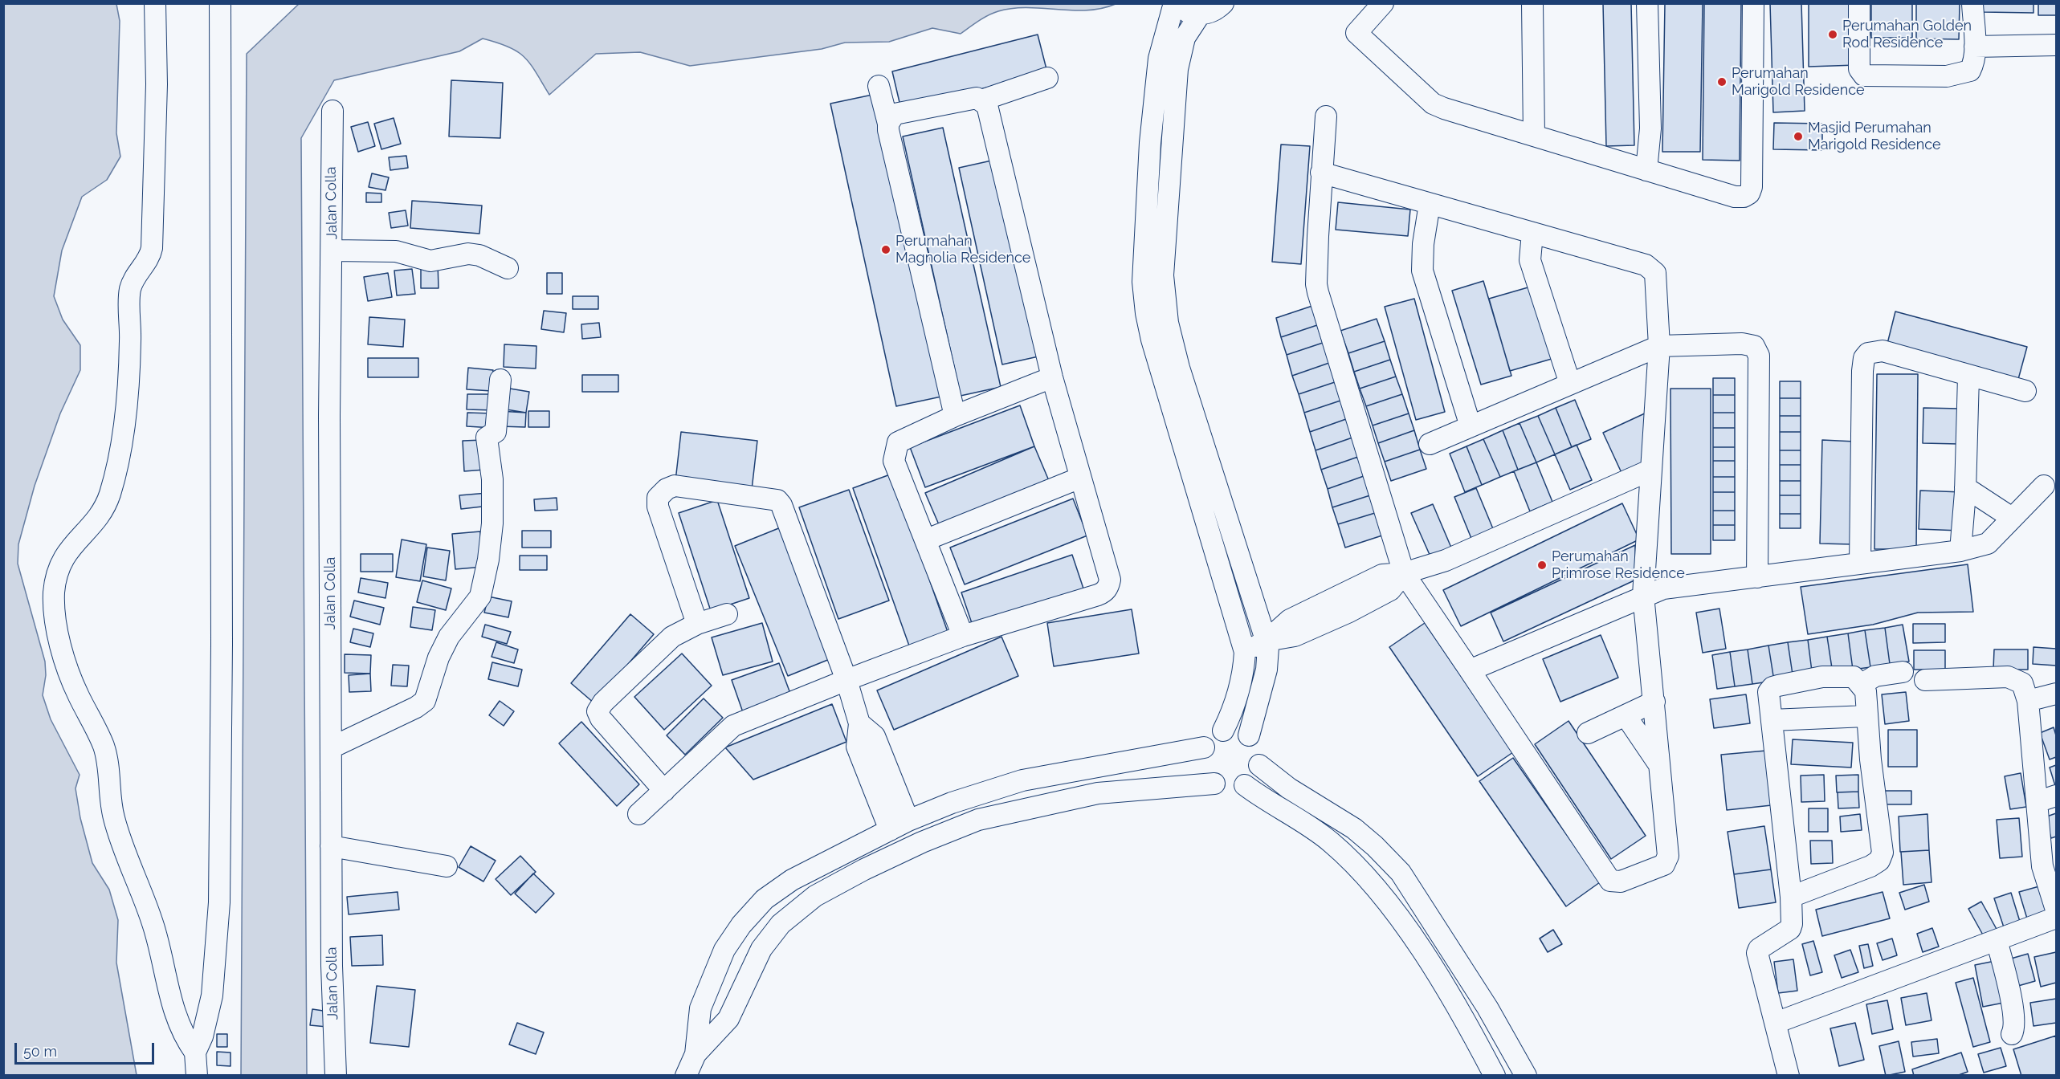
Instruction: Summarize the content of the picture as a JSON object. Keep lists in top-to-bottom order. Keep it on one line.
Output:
{"streets":{"street":["Jalan Colla"]},"places":["Perumahan Golden Rod Residence","Perumahan Marigold Residence","Masjid Perumahan Marigold Residence","Perumahan Magnolia Residence","Perumahan Primrose Residence"],"scale_bar":"50 m"}
